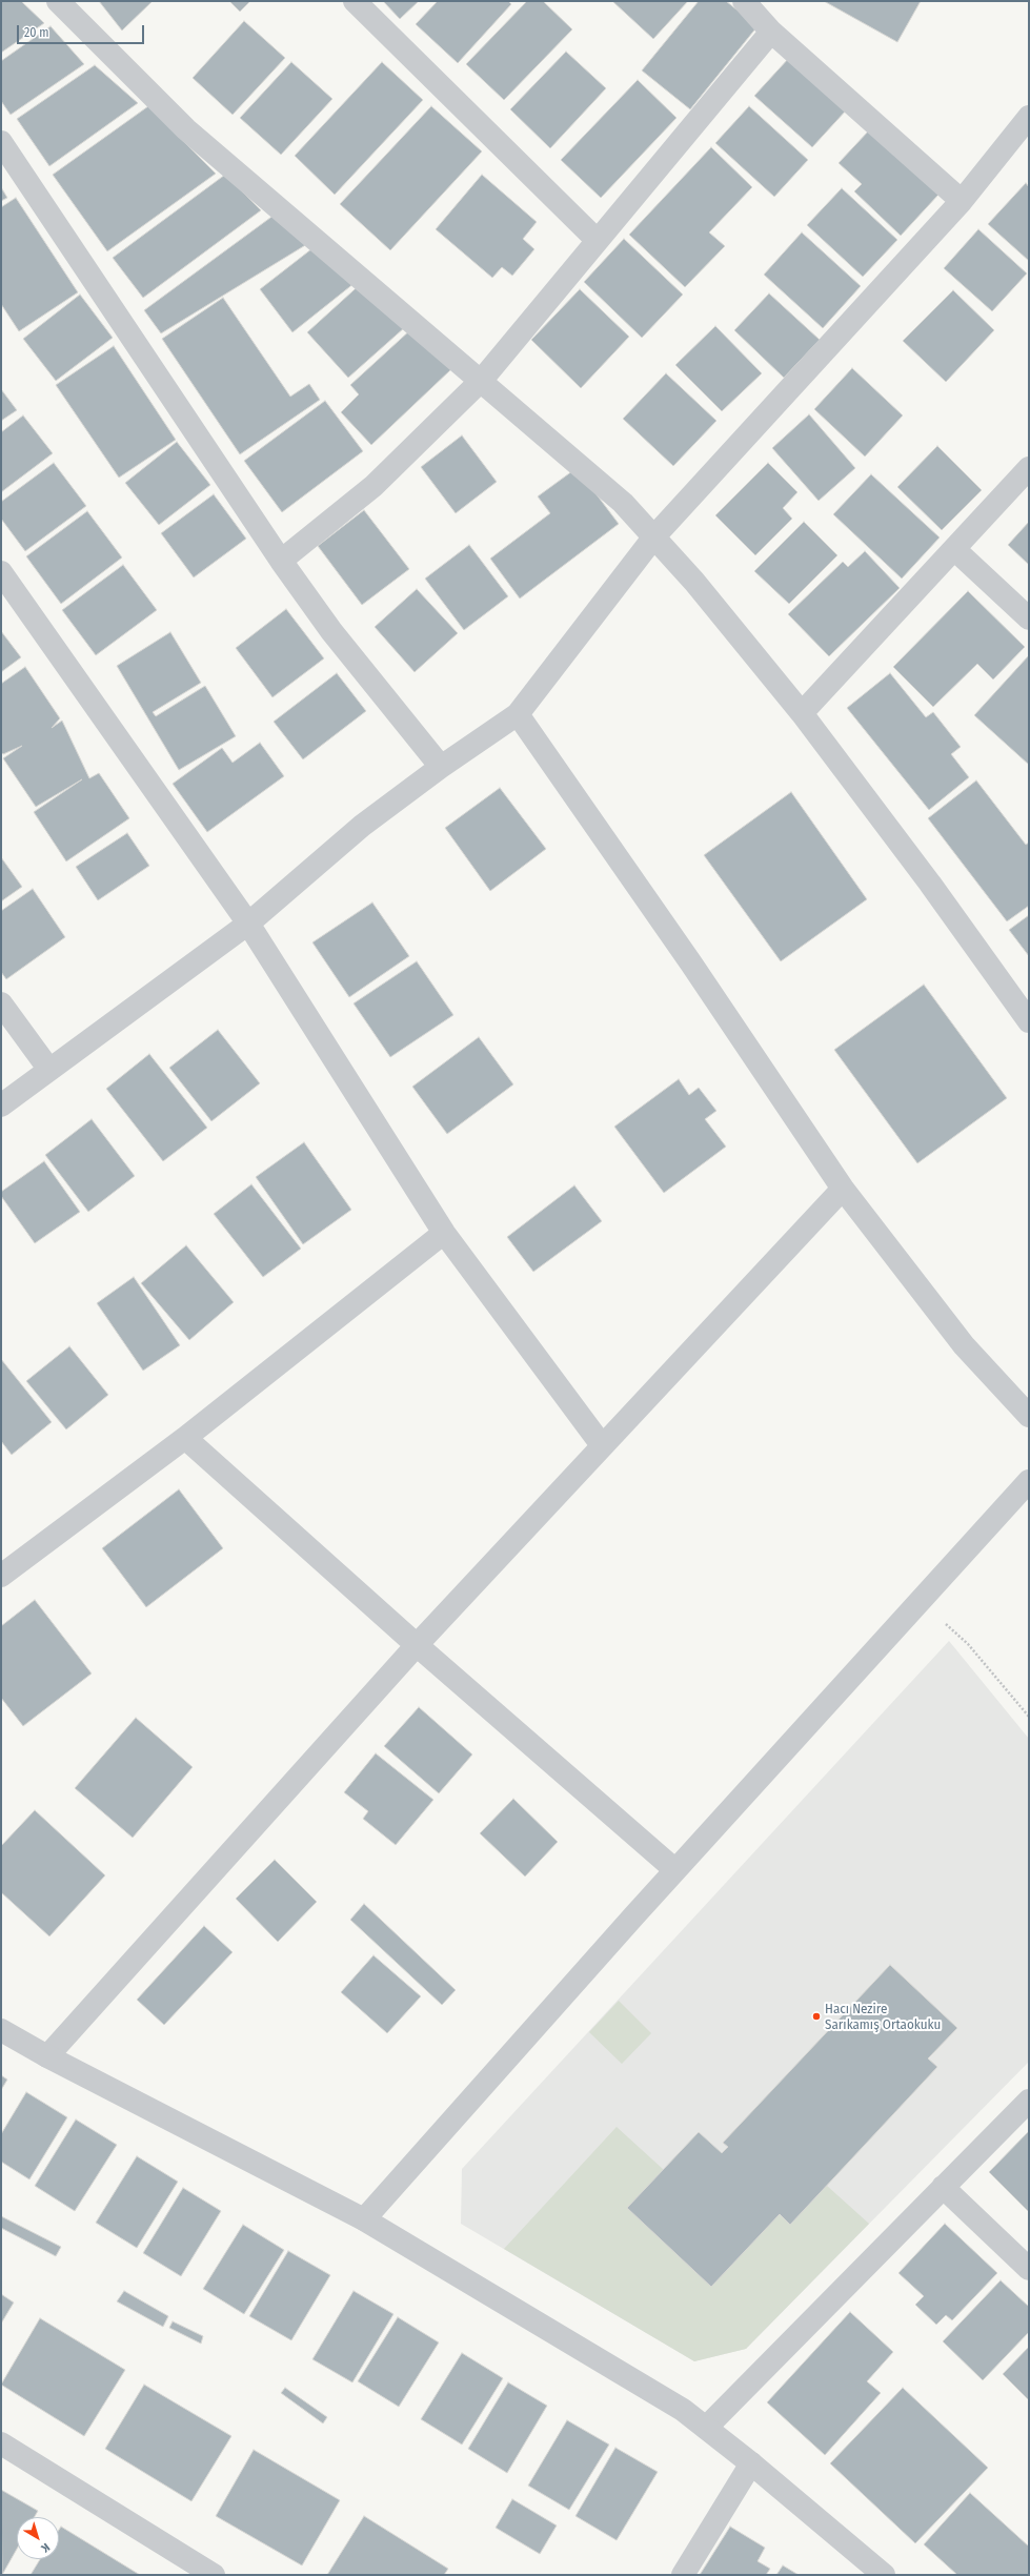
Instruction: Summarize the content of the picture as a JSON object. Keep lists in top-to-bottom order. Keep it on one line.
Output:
{"places":["Hacı Nezire Sarıkamış Ortaokuku"],"scale_bar":"20 m","north":"bottom right"}
